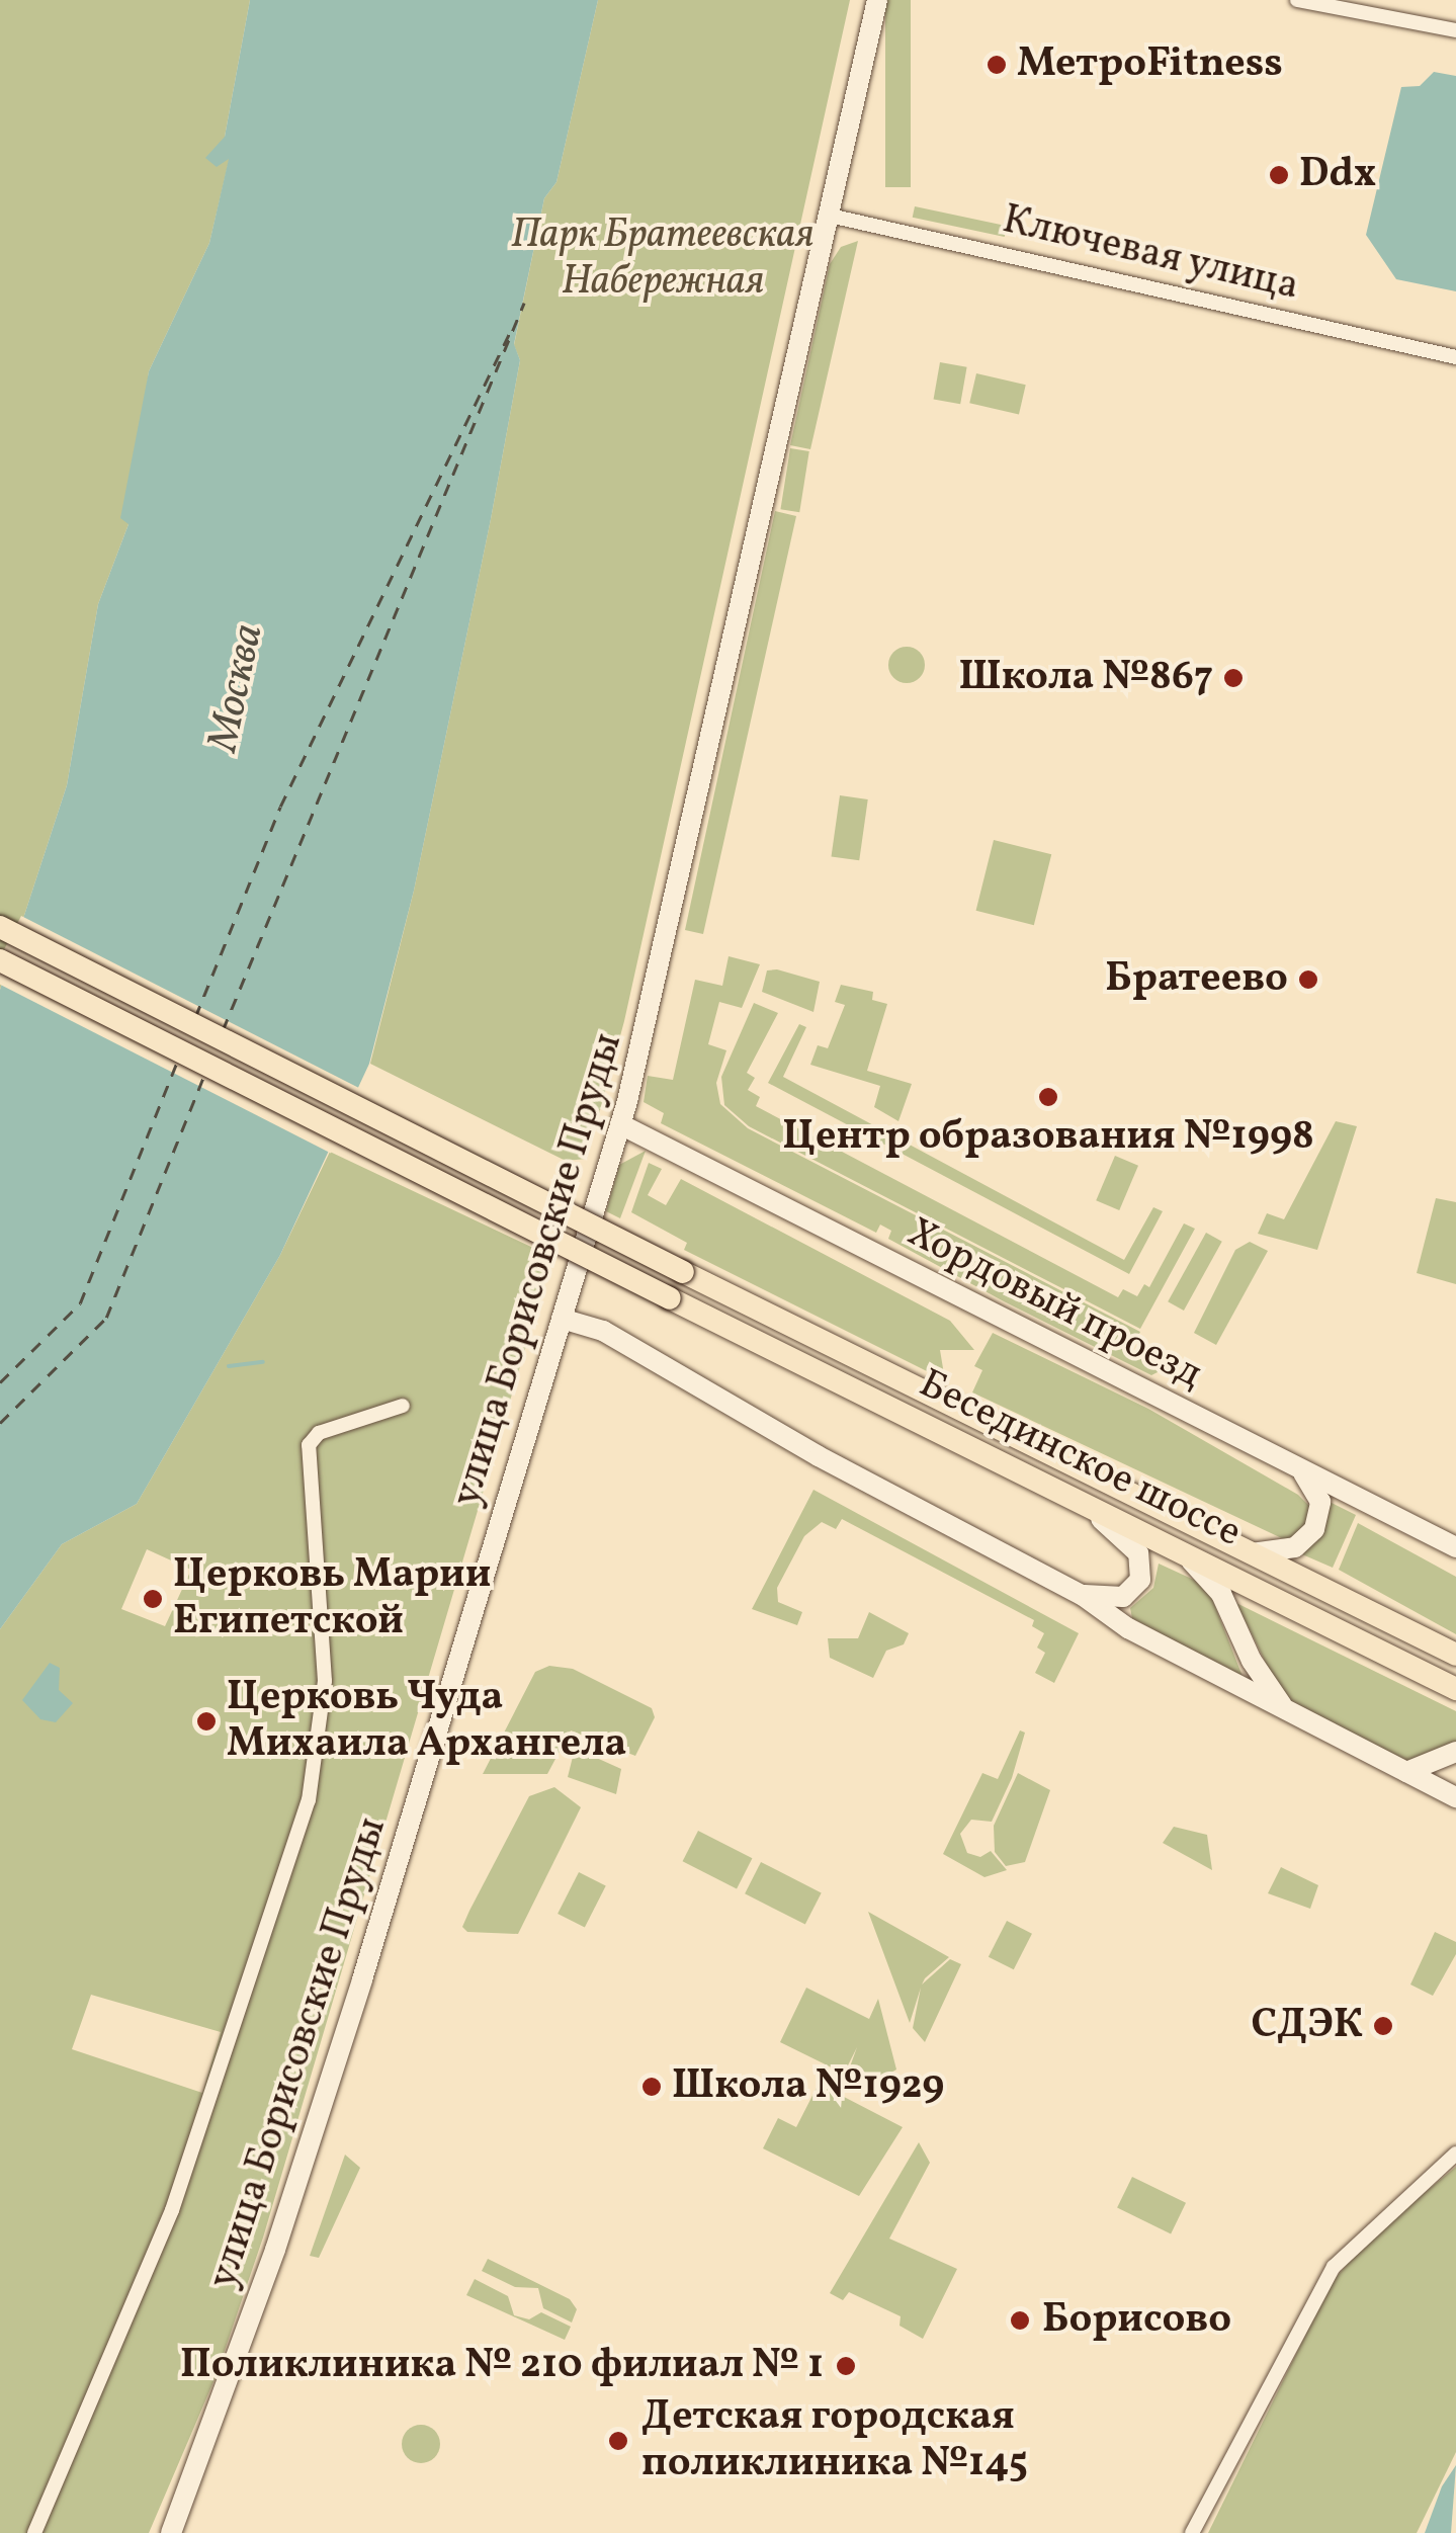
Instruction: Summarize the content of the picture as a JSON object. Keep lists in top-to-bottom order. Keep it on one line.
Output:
{"streets":{"main road":["улица Борисовские Пруды","Хордовый проезд","Бесединское шоссе"],"street":["Ключевая улица"]},"crossings":[["Ключевая улица","улица Борисовские Пруды"],["улица Борисовские Пруды","Хордовый проезд"]],"water":["Москва"],"parks":["Парк Братеевская Набережная"],"places":["МетроFitness","Ddx","Школа №867","Братеево","Центр образования №1998","Церковь Марии Египетской","Церковь Чуда Михаила Архангела","СДЭК","Школа №1929","Борисово","Поликлиника № 210 филиал № 1","Детская городская поликлиника №145"]}
